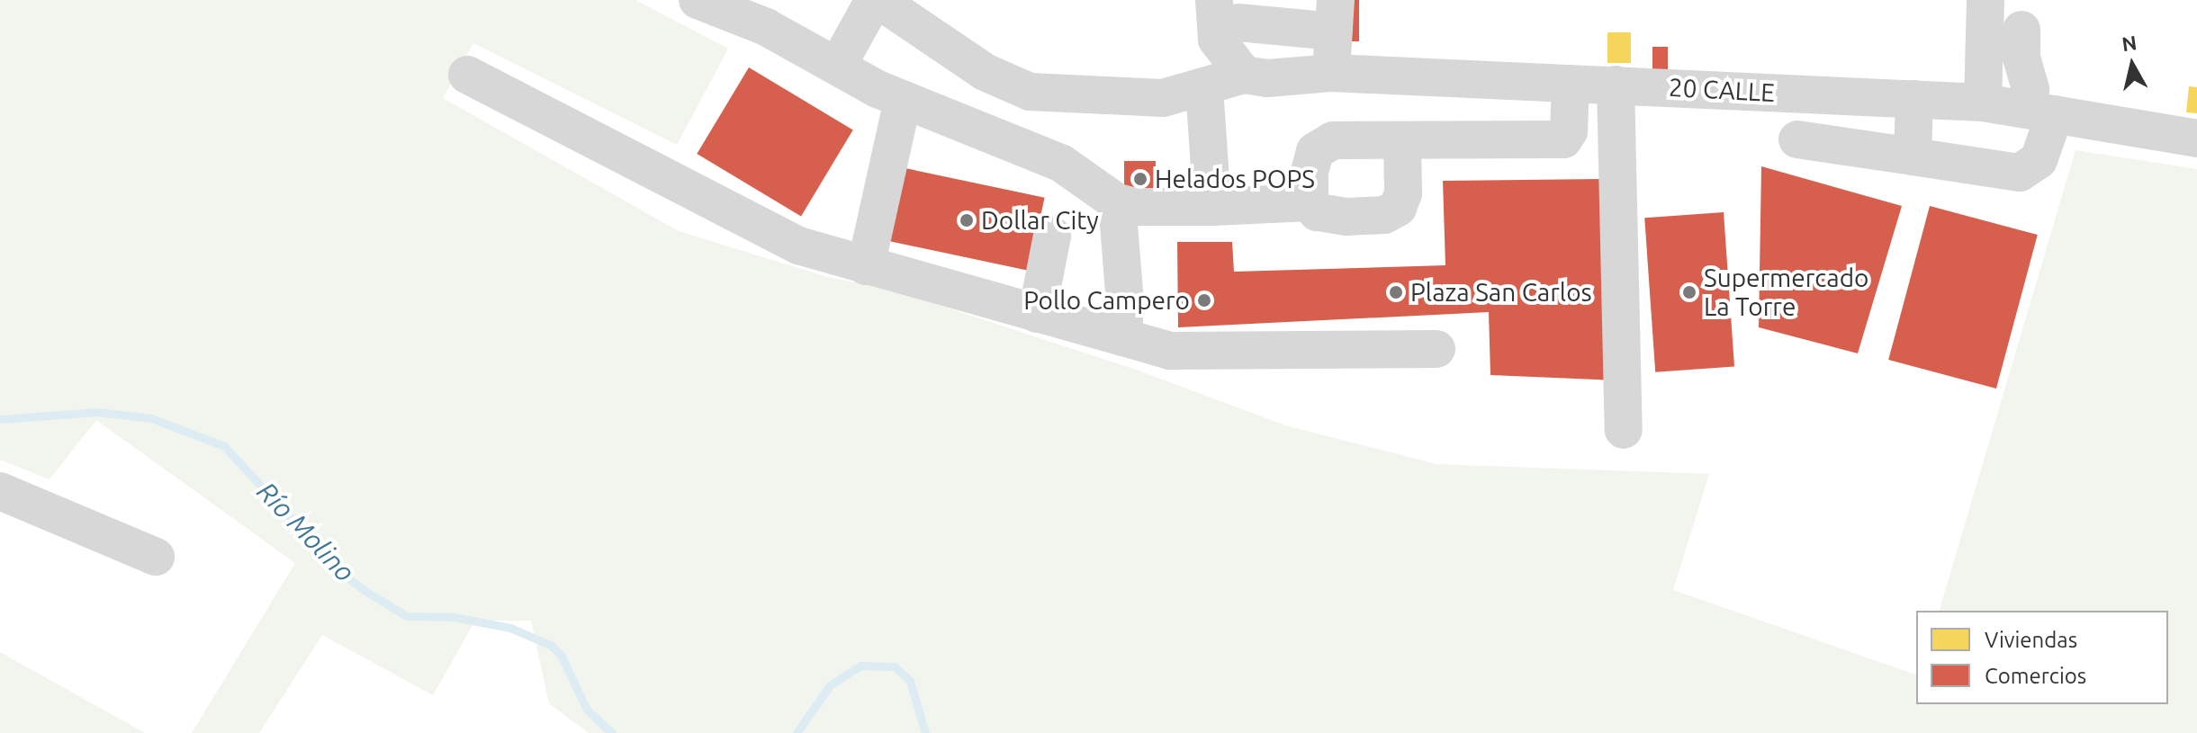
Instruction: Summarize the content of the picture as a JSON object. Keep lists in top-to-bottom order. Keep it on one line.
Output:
{"streets":{"street":["20 CALLE"]},"water":["Río Molino"],"places":["Helados POPS","Dollar City","Plaza San Carlos","Supermercado La Torre","Pollo Campero"],"legend":["Viviendas","Comercios"],"north":"top"}
